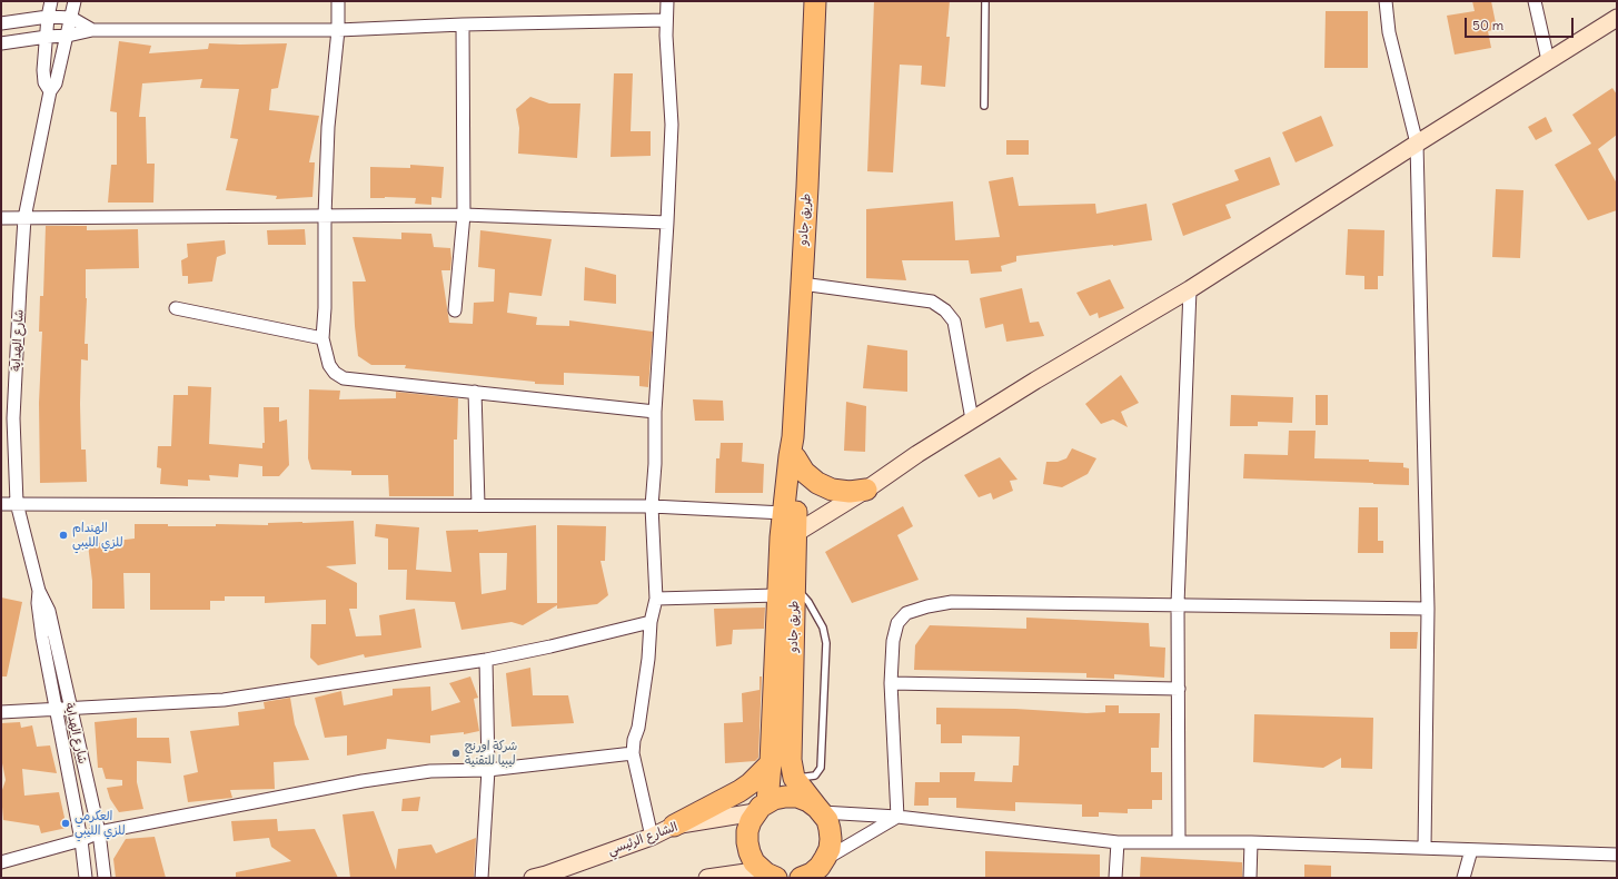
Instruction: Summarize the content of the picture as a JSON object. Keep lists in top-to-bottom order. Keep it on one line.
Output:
{"streets":{"highway":["طريق جادو"],"street":["شارع الهداية","الشارع الرئيسي"]},"crossings":[["طريق جادو","الشارع الرئيسي"]],"places":["الهندام للزي الليبي","شركة اورنج ليبيا للتقنية","العكرمي للزي الليبي"],"scale_bar":"50 m"}
